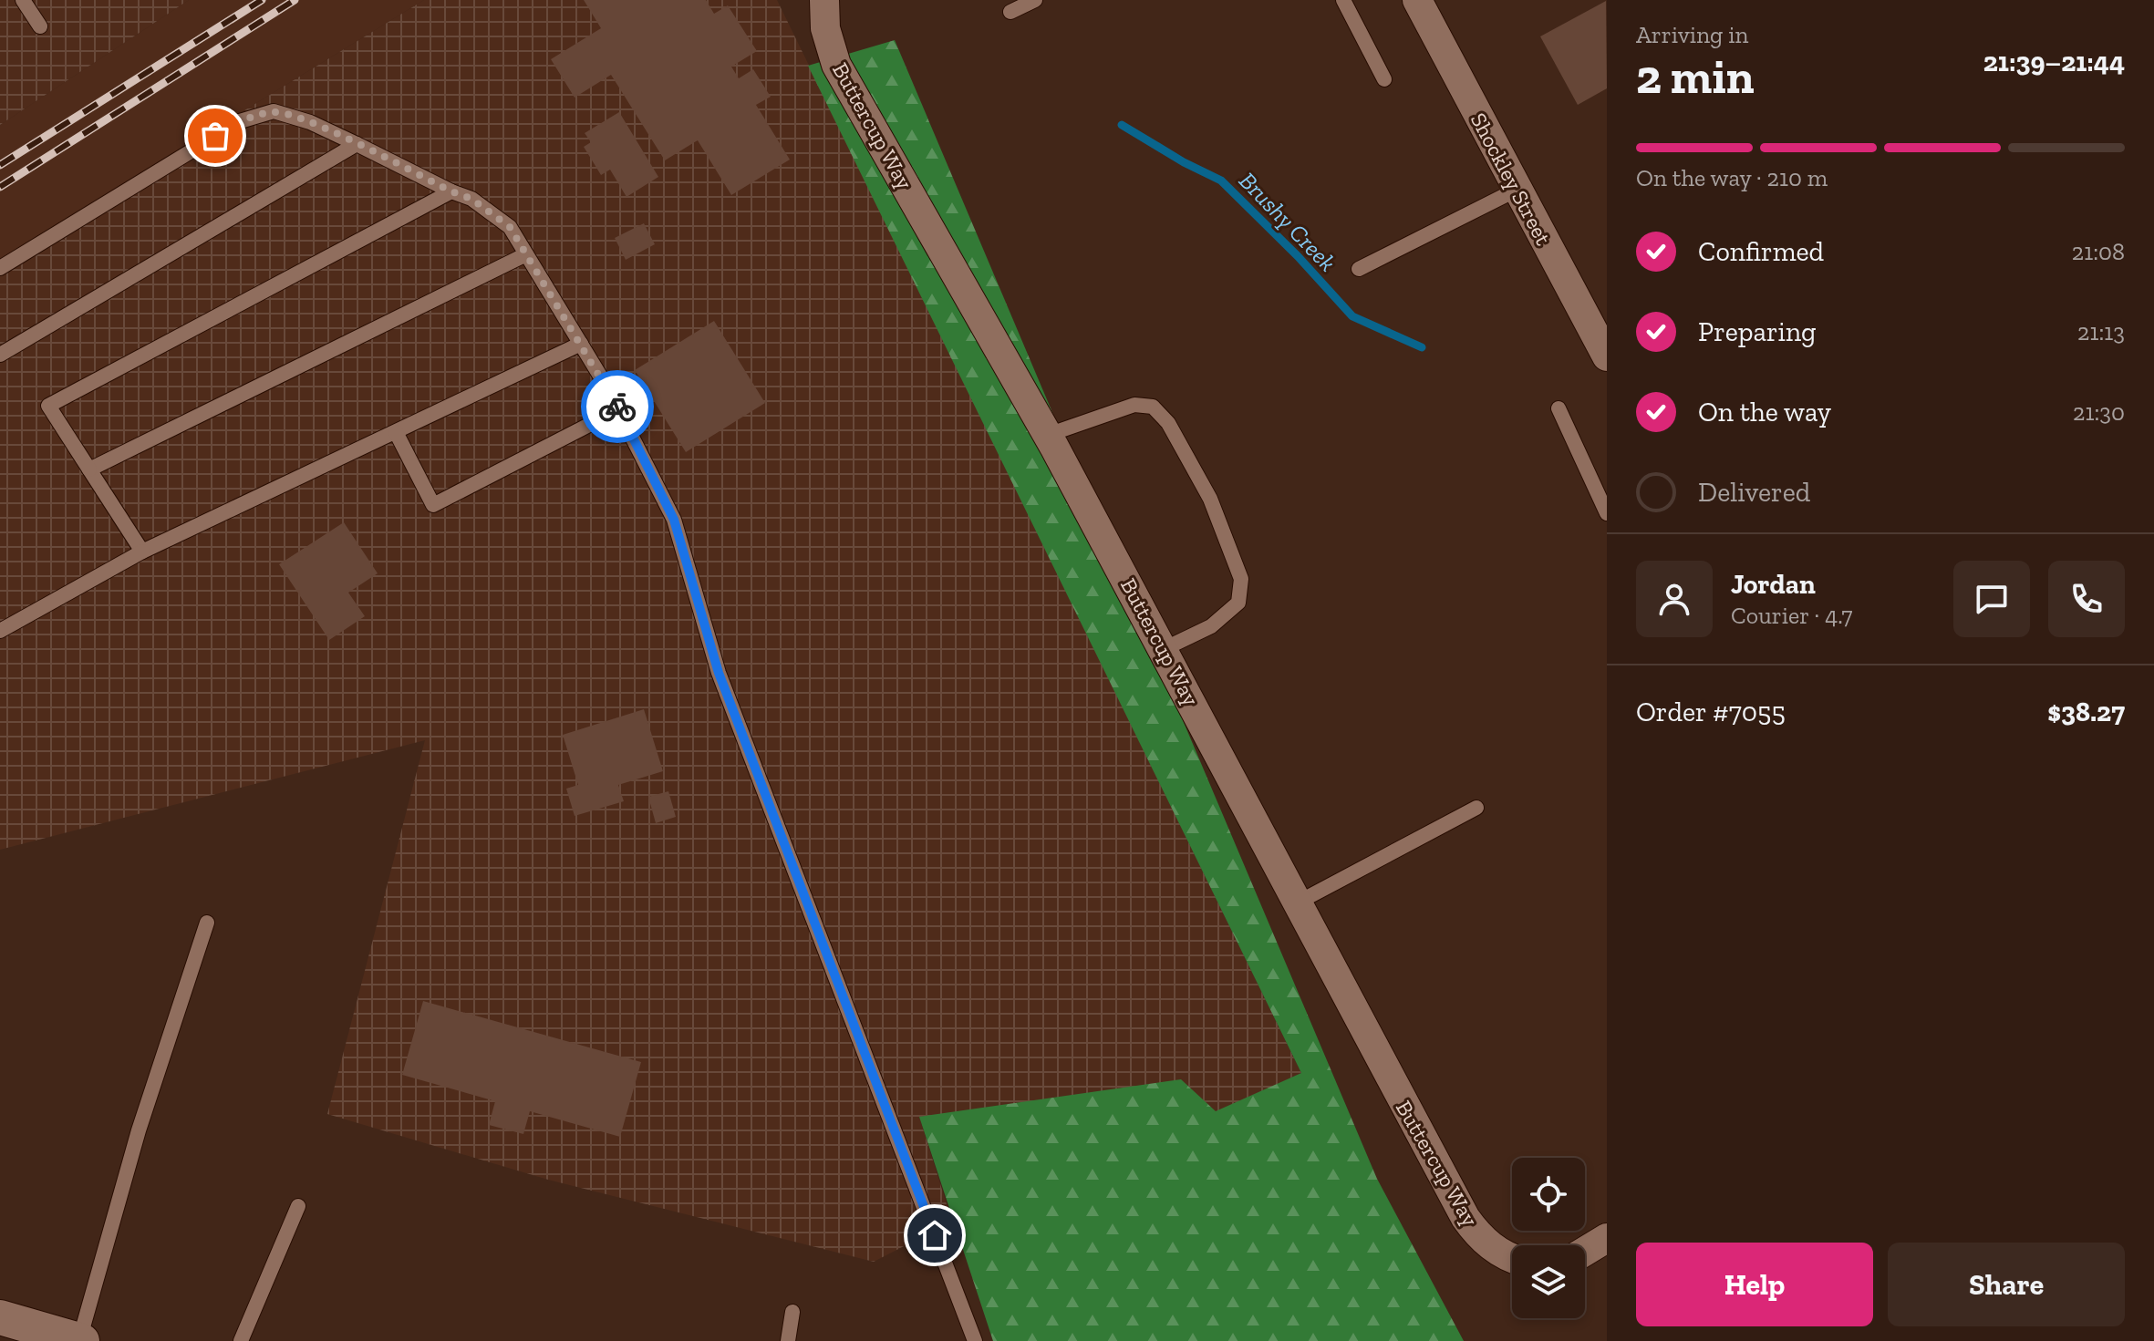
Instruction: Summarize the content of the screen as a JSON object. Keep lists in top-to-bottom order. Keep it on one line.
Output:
{"streets":{"street":["Buttercup Way","Shockley Street"]},"water":["Brushy Creek"],"page":{"heading":["2 min","Arriving in","21:39–21:44"],"panel":["Jordan","Courier · 4.7","Order #7055","$38.27"],"bar":"On the way · 210 m","list":[["Confirmed","21:08"],["Preparing","21:13"],["On the way","21:30"],"Delivered"],"buttons":["Help","Share"]}}
